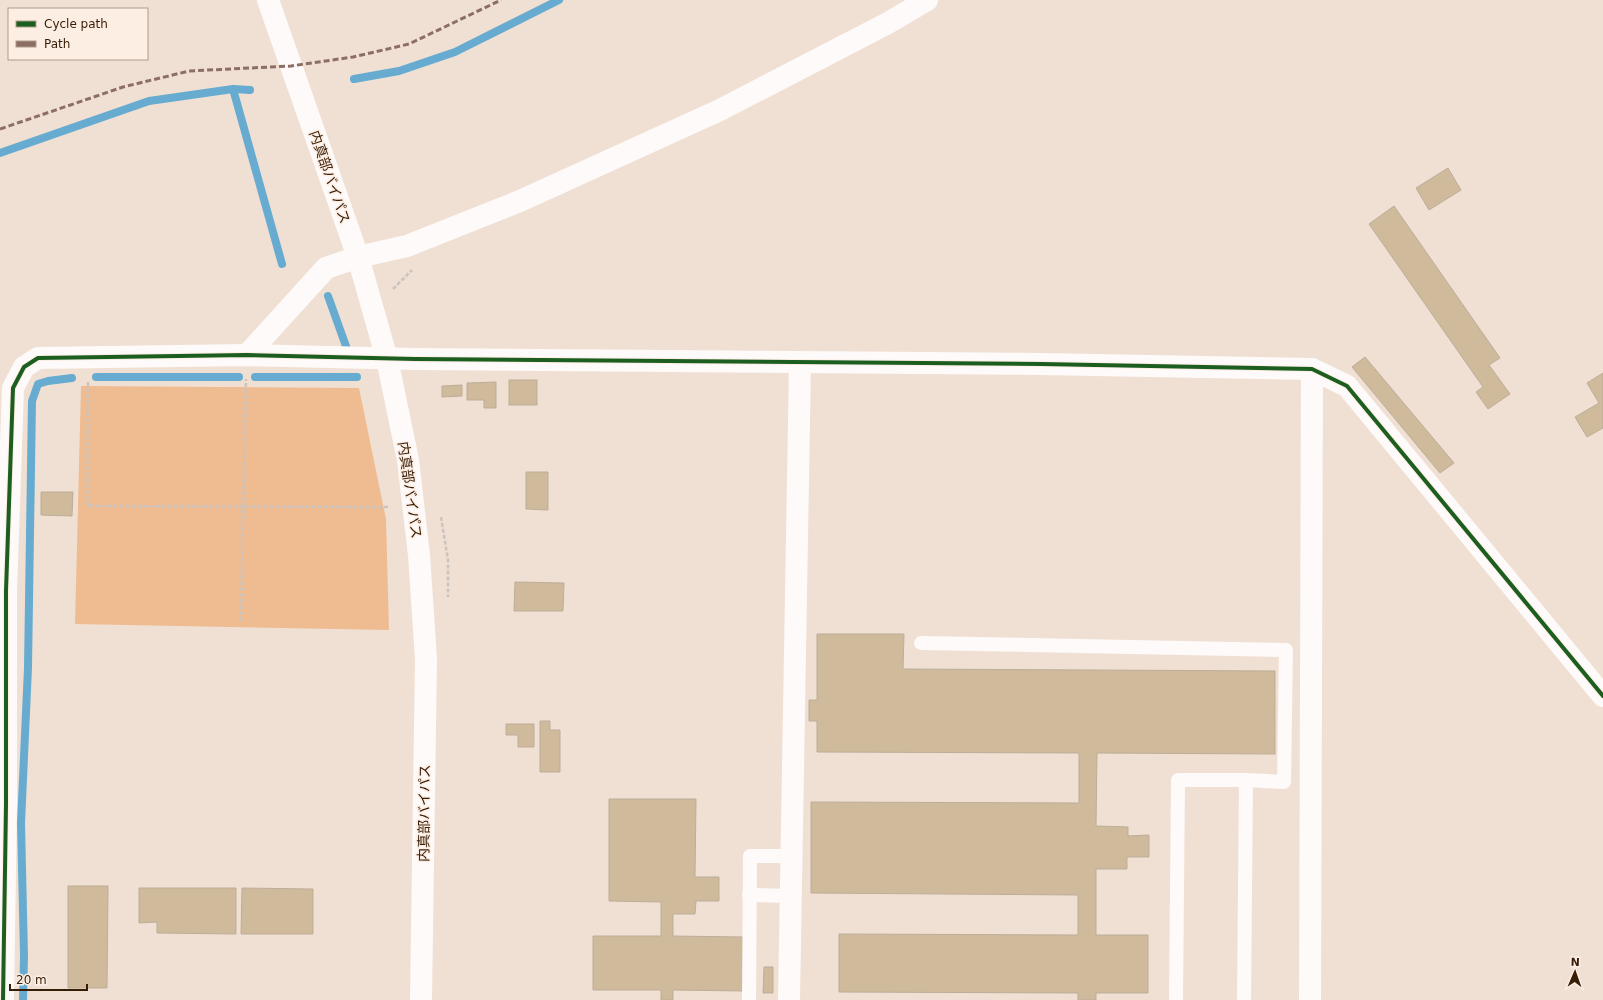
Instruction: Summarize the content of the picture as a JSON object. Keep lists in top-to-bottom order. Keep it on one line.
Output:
{"streets":{"main road":["内真部バイパス"]},"legend":["Cycle path","Path"],"scale_bar":"20 m","north":"top"}
